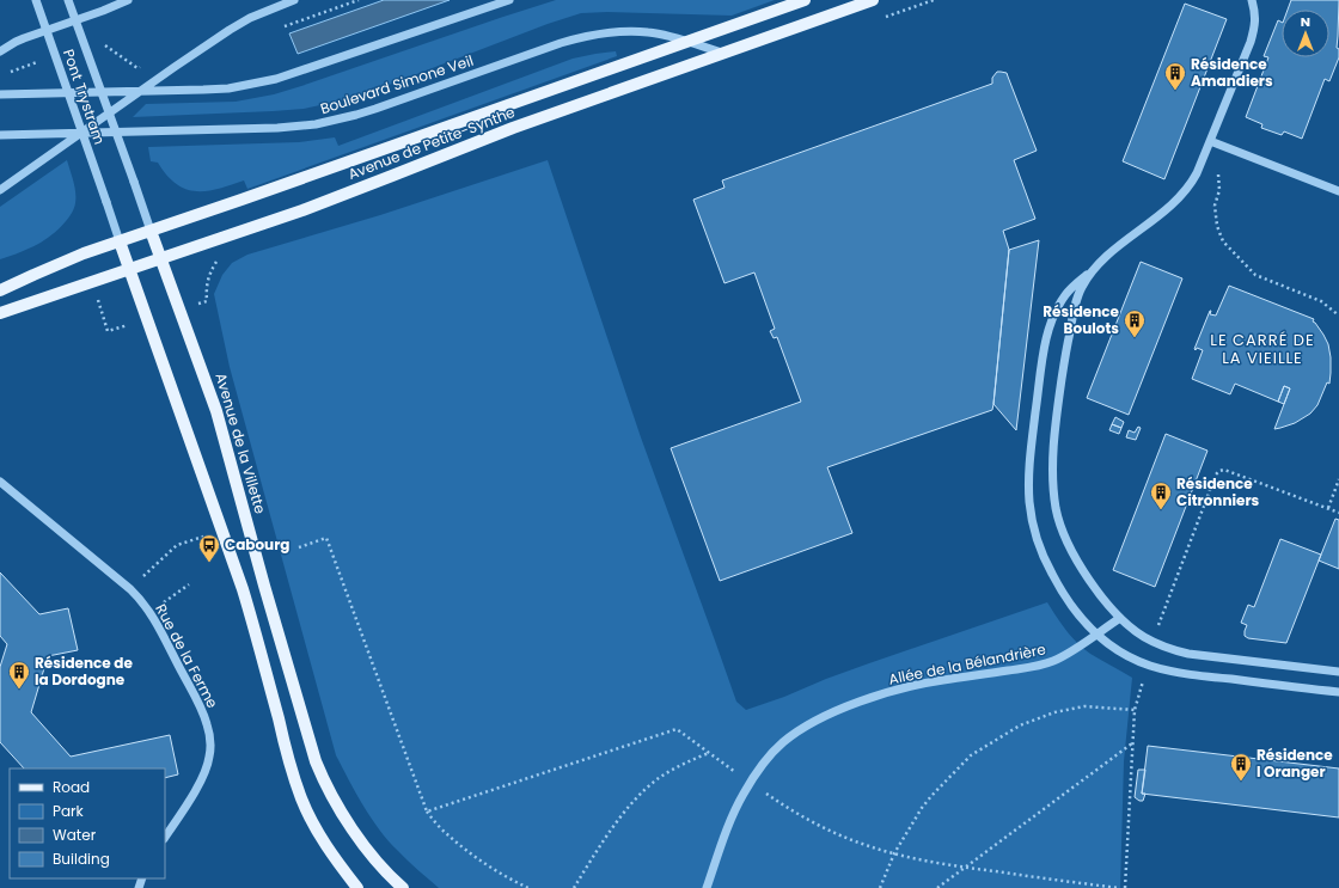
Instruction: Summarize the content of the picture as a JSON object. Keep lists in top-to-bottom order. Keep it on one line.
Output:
{"streets":{"main road":["Avenue de Petite-Synthe","Avenue de la Villette"],"street":["Boulevard Simone Veil","Pont Trystram","Rue de la Ferme","Allée de la Bélandrière"]},"crossings":[["Boulevard Simone Veil","Avenue de Petite-Synthe"],["Pont Trystram","Avenue de Petite-Synthe"],["Pont Trystram","Avenue de la Villette"],["Avenue de Petite-Synthe","Avenue de la Villette"]],"districts":["LE CARRÉ DE LA VIEILLE"],"places":{"building":["Résidence Amandiers","Résidence Boulots","Résidence Citronniers","Résidence de la Dordogne","Résidence l Oranger"],"bus stop":["Cabourg"]},"legend":["Road","Park","Water","Building"],"north":"top"}
